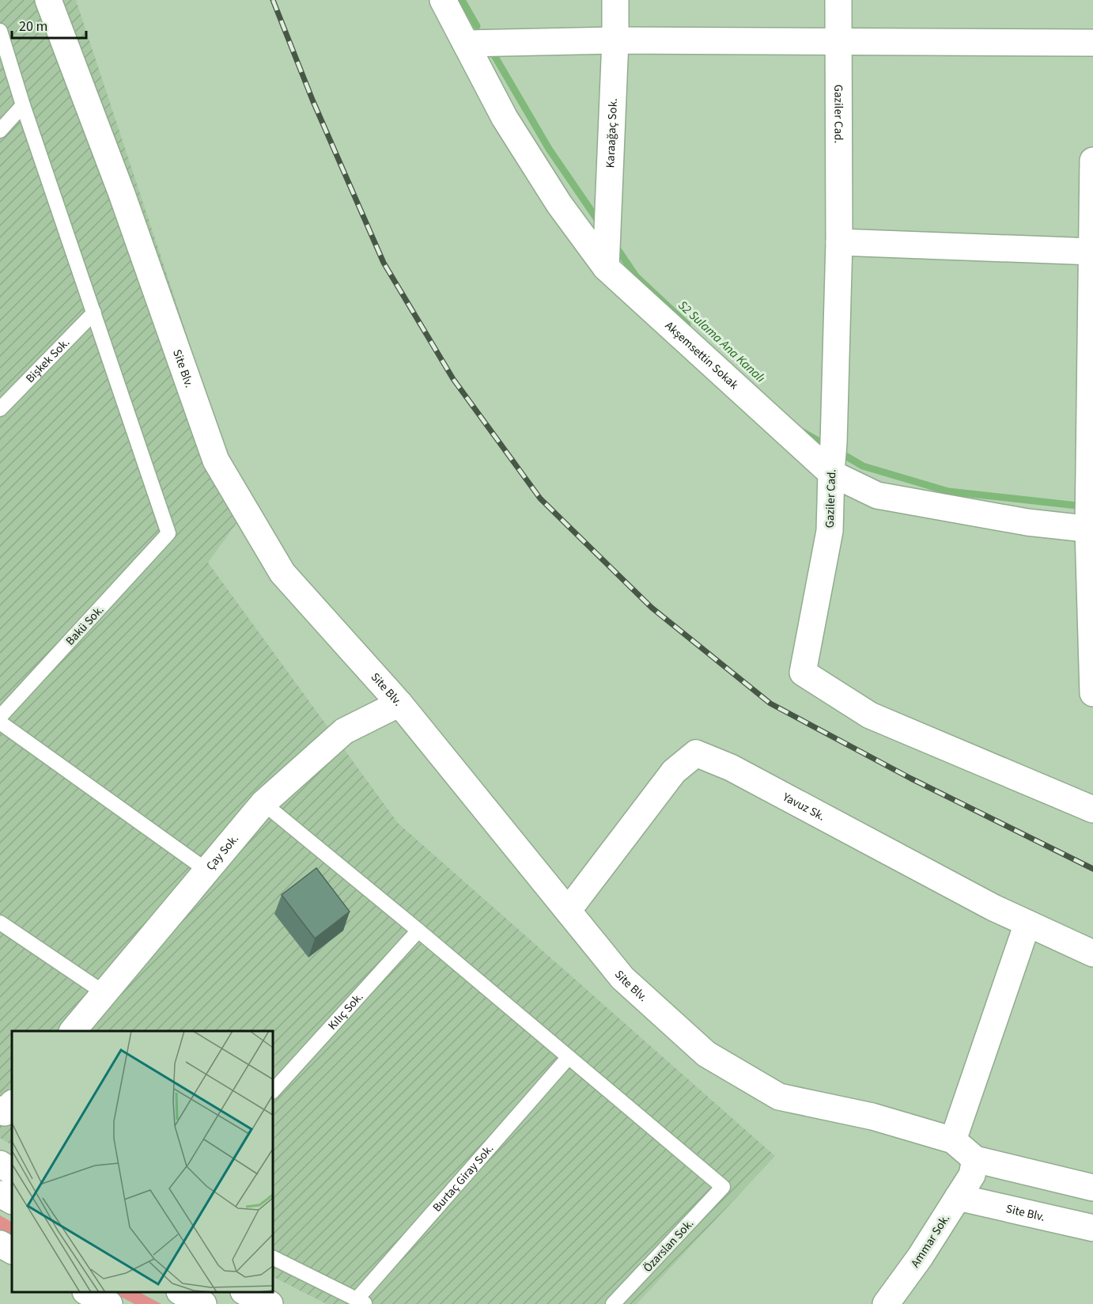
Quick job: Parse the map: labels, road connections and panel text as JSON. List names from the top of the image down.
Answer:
{
  "streets": {
    "main road": [
      "Gaziler Cad.",
      "Karaağaç Sok.",
      "Akşemsettin Sokak",
      "Site Blv.",
      "Yavuz Sk.",
      "Çay Sok.",
      "Ammar Sok."
    ],
    "lane": [
      "Bişkek Sok.",
      "Bakü Sok.",
      "Kılıç Sok.",
      "Burtaç Giray Sok.",
      "Özarslan Sok."
    ]
  },
  "crossings": [
    ["Gaziler Cad.", "Akşemsettin Sokak"],
    ["Karaağaç Sok.", "Akşemsettin Sokak"],
    ["Bişkek Sok.", "Bakü Sok."],
    ["Site Blv.", "Yavuz Sk."],
    ["Site Blv.", "Çay Sok."],
    ["Site Blv.", "Ammar Sok."],
    ["Burtaç Giray Sok.", "Özarslan Sok."]
  ],
  "water": ["S2 Sulama Ana Kanalı"],
  "scale_bar": "20 m"
}
